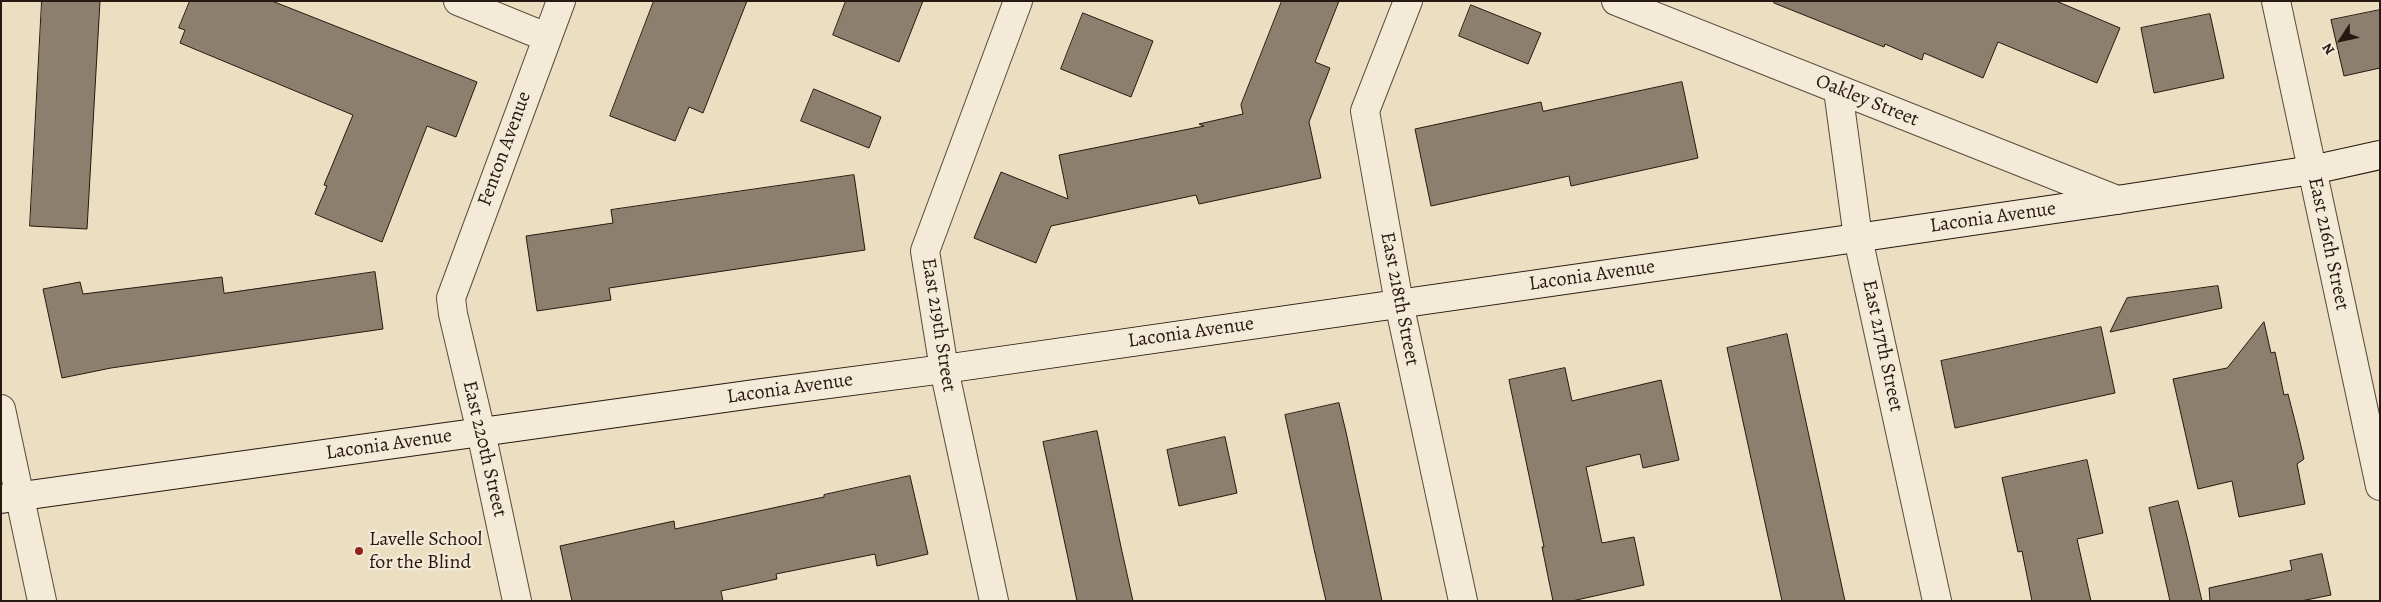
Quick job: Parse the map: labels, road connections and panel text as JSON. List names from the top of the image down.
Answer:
{
  "streets": {
    "street": [
      "Oakley Street",
      "Fenton Avenue",
      "Laconia Avenue",
      "East 216th Street",
      "East 218th Street",
      "East 219th Street",
      "East 217th Street",
      "East 220th Street"
    ]
  },
  "crossings": [
    ["Oakley Street", "Laconia Avenue"],
    ["Oakley Street", "East 217th Street"],
    ["Fenton Avenue", "East 220th Street"],
    ["Laconia Avenue", "East 216th Street"],
    ["Laconia Avenue", "East 218th Street"],
    ["Laconia Avenue", "East 219th Street"],
    ["Laconia Avenue", "East 217th Street"],
    ["Laconia Avenue", "East 220th Street"]
  ],
  "places": ["Lavelle School for the Blind"],
  "north": "bottom left"
}
